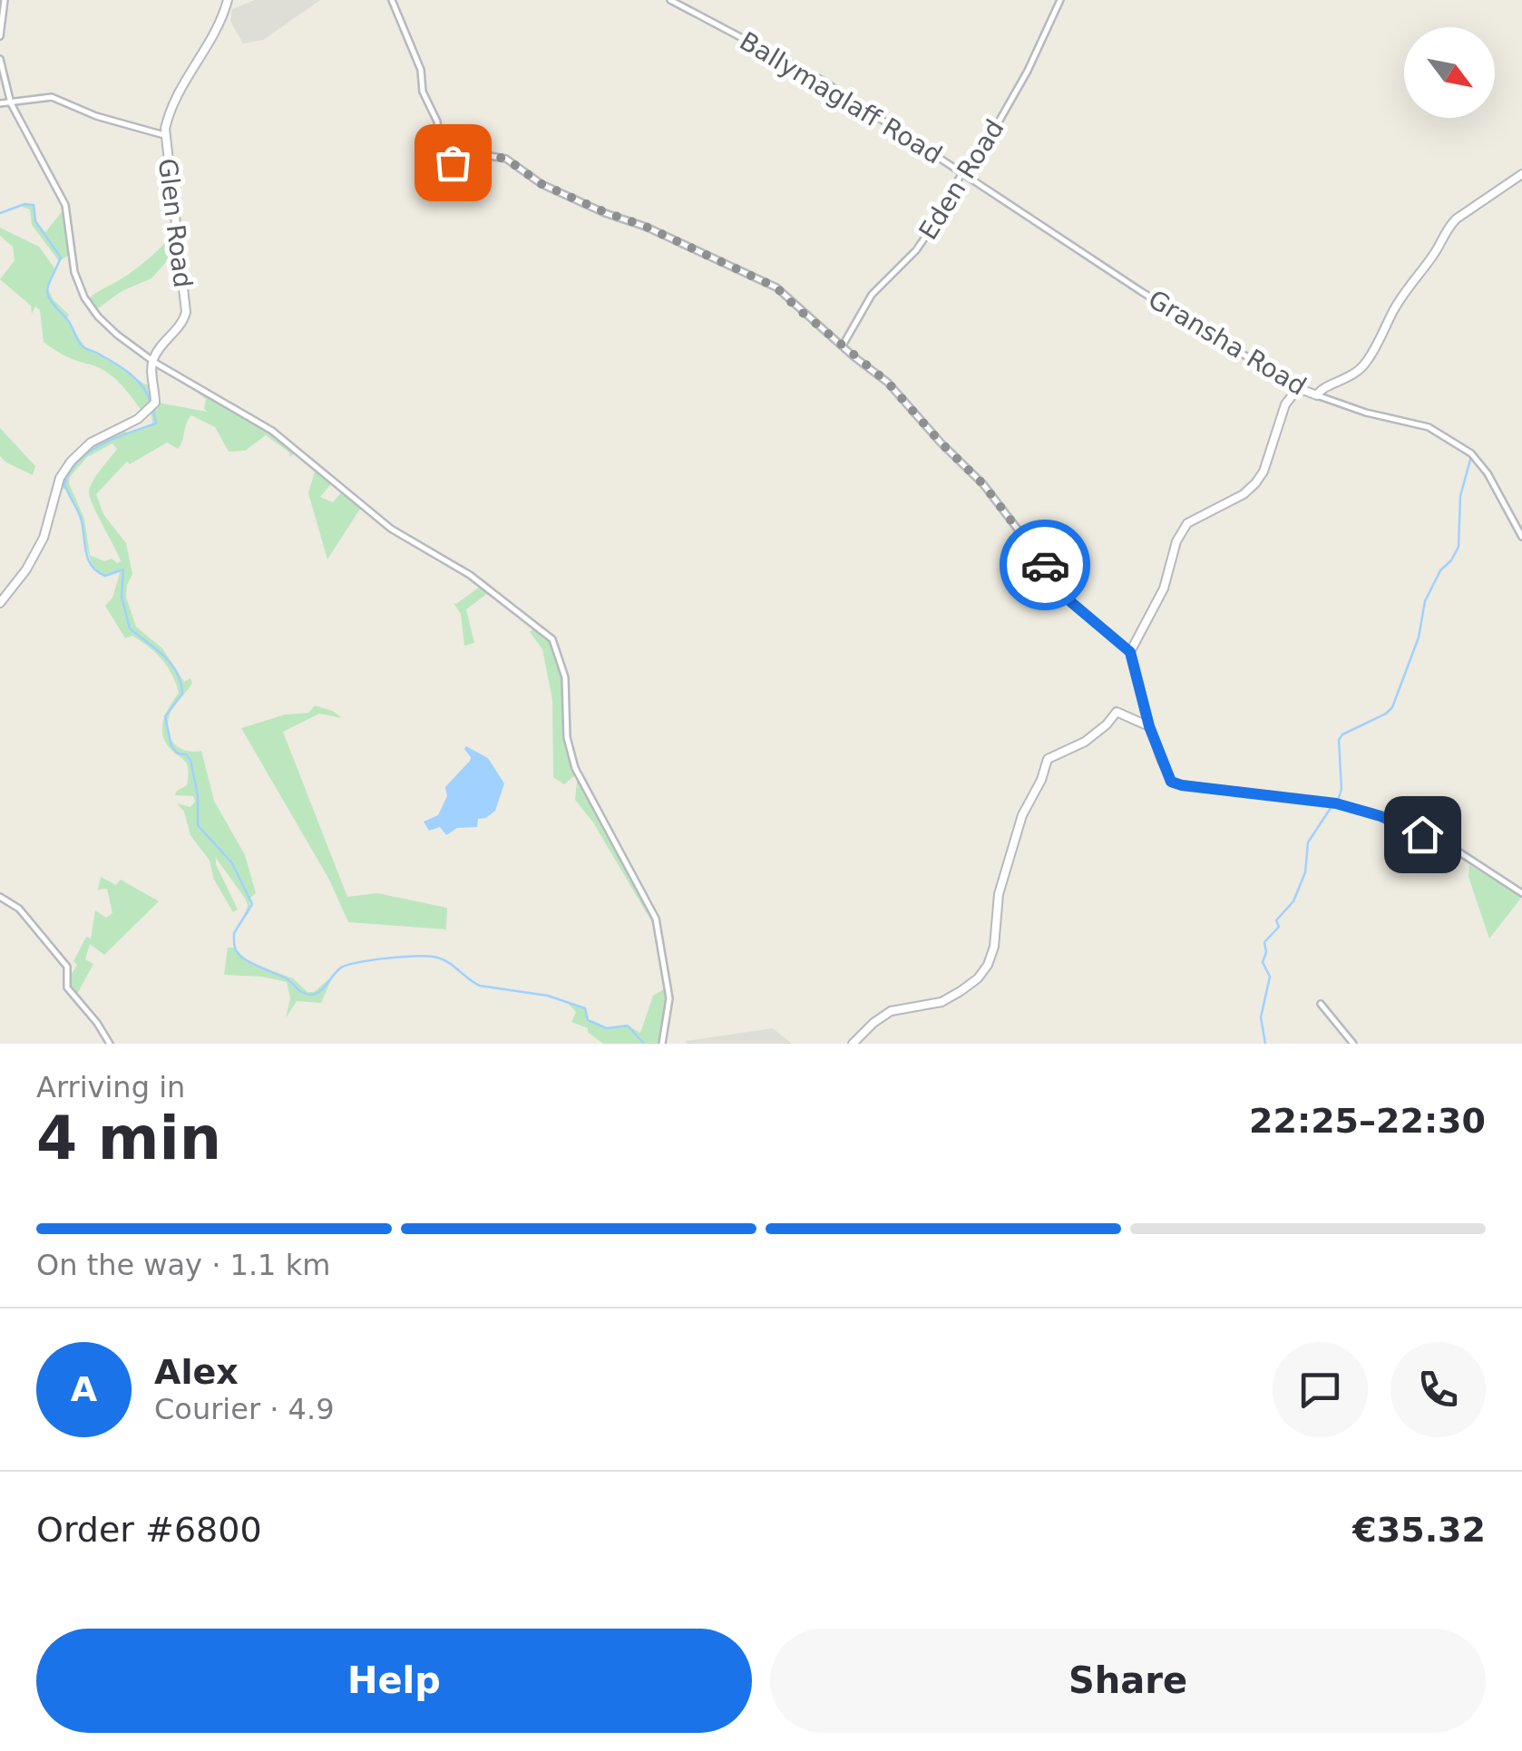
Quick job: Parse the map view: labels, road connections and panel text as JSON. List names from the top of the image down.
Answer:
{
  "streets": {
    "street": [
      "Ballymaglaff Road",
      "Eden Road",
      "Glen Road",
      "Gransha Road"
    ]
  },
  "crossings": [
    ["Ballymaglaff Road", "Eden Road"],
    ["Ballymaglaff Road", "Gransha Road"],
    ["Eden Road", "Gransha Road"]
  ],
  "north": "bottom right",
  "page": {
    "heading": ["4 min", "Arriving in", "22:25–22:30"],
    "panel": [
      "Alex",
      "Courier · 4.9",
      "Order #6800",
      "€35.32"
    ],
    "bar": "On the way · 1.1 km",
    "round": "A",
    "buttons": ["Help", "Share"]
  }
}
